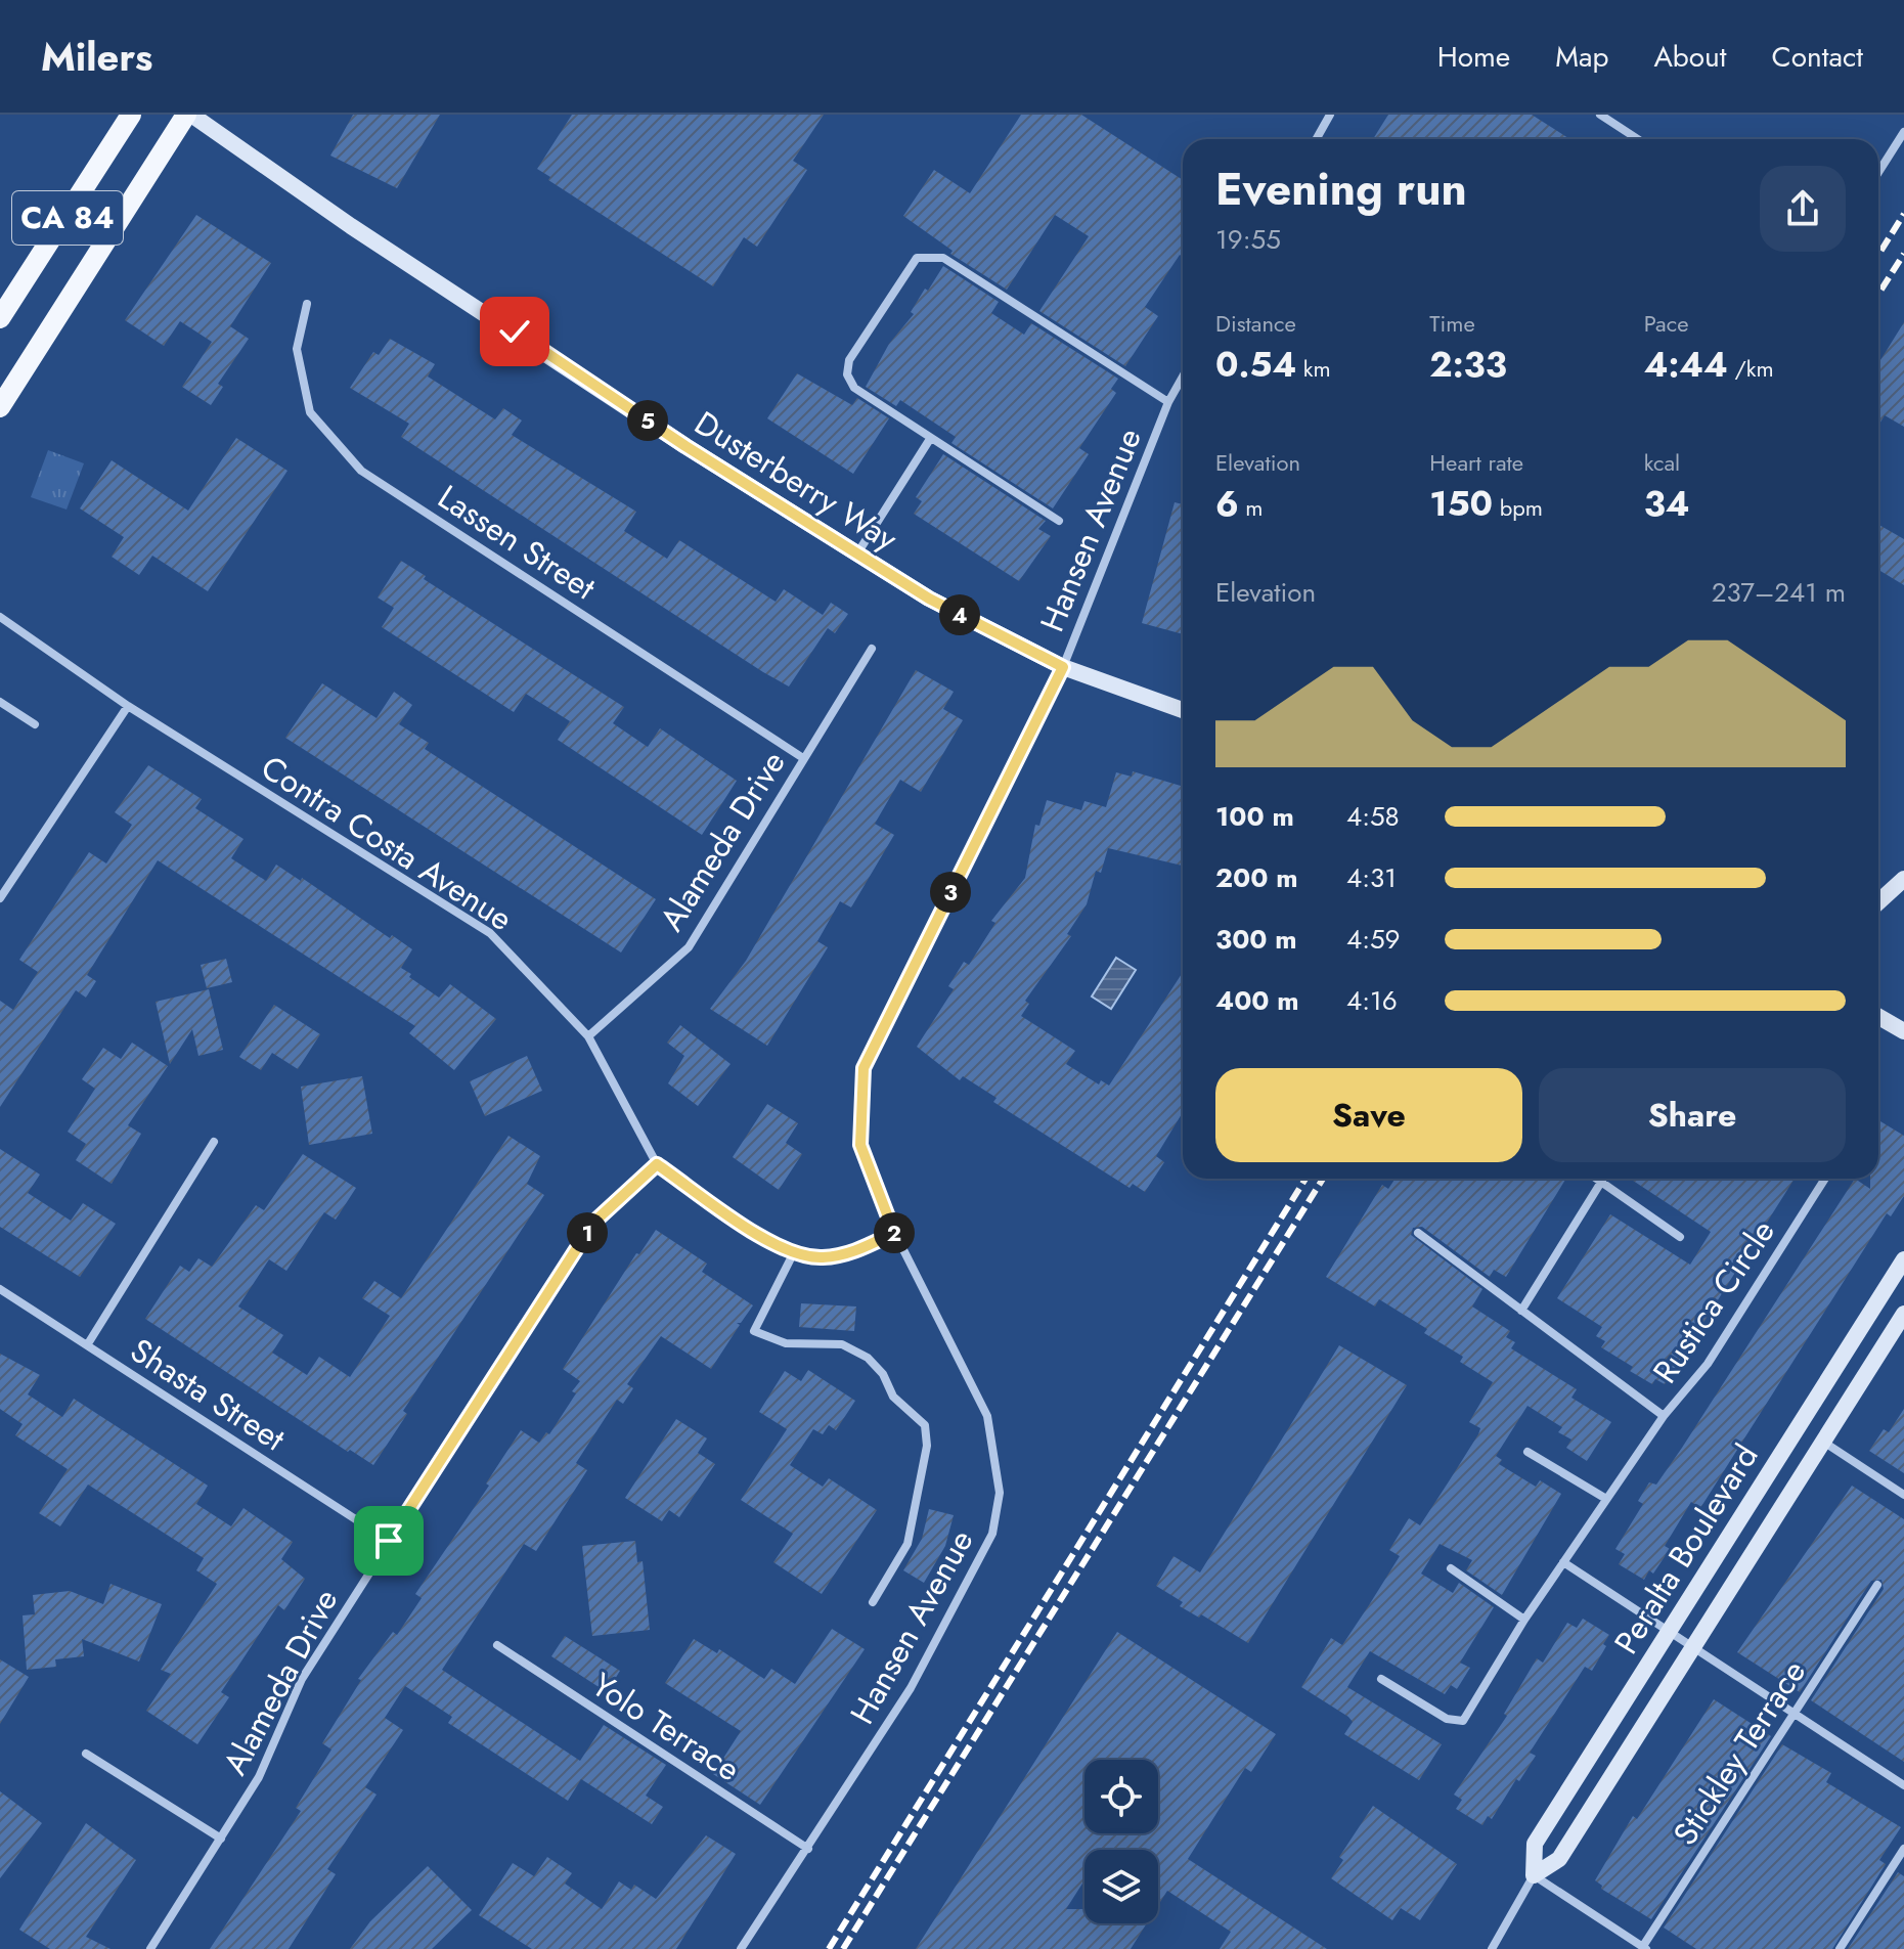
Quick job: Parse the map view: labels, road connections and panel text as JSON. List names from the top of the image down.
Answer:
{
  "streets": {
    "main road": ["CA 84"],
    "street": [
      "Dusterberry Way",
      "Hansen Avenue",
      "Lassen Street",
      "Alameda Drive",
      "Contra Costa Avenue",
      "Rustica Circle",
      "Shasta Street",
      "Peralta Boulevard",
      "Yolo Terrace",
      "Stickley Terrace"
    ]
  },
  "crossings": [
    ["CA 84", "Dusterberry Way"],
    ["Dusterberry Way", "Hansen Avenue"],
    ["Hansen Avenue", "Yolo Terrace"],
    ["Lassen Street", "Alameda Drive"],
    ["Alameda Drive", "Contra Costa Avenue"],
    ["Alameda Drive", "Shasta Street"]
  ],
  "page": {
    "header": "Milers",
    "nav": [
      "Home",
      "Map",
      "About",
      "Contact"
    ],
    "heading": ["Evening run", "19:55"],
    "stats": [
      ["Distance", "0.54 km"],
      ["Time", "2:33"],
      ["Pace", "4:44 /km"],
      ["Elevation", "6 m"],
      ["Heart rate", "150 bpm"],
      ["kcal", "34"]
    ],
    "pins": [
      "5",
      "4",
      "3",
      "1",
      "2"
    ],
    "chart": ["Elevation", "237–241 m"],
    "list": [
      {
        "name": "100 m",
        "note": "4:58"
      },
      {
        "name": "200 m",
        "note": "4:31"
      },
      {
        "name": "300 m",
        "note": "4:59"
      },
      {
        "name": "400 m",
        "note": "4:16"
      }
    ],
    "buttons": ["Save", "Share"]
  }
}
